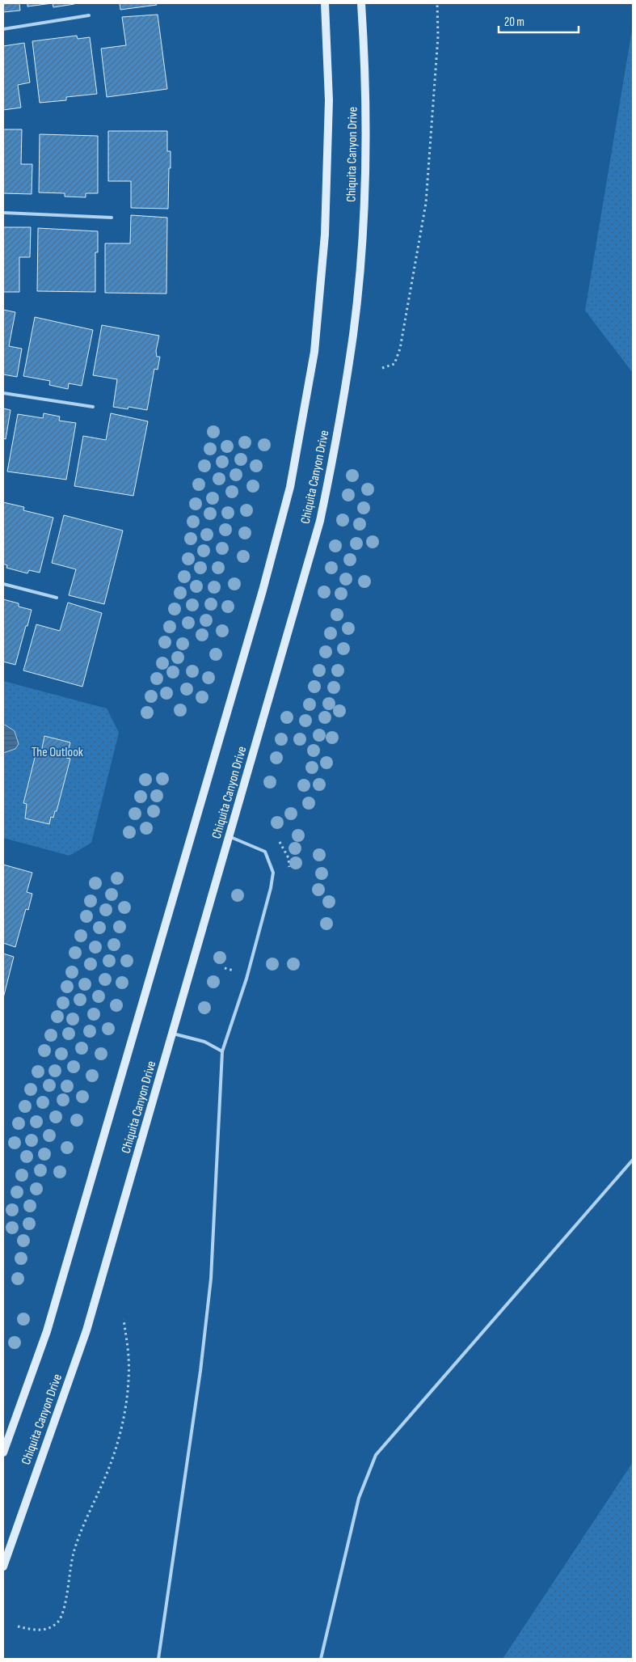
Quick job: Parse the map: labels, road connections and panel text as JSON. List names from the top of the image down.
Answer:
{
  "streets": {
    "main road": ["Chiquita Canyon Drive"]
  },
  "parks": ["The Outlook"],
  "scale_bar": "20 m"
}
